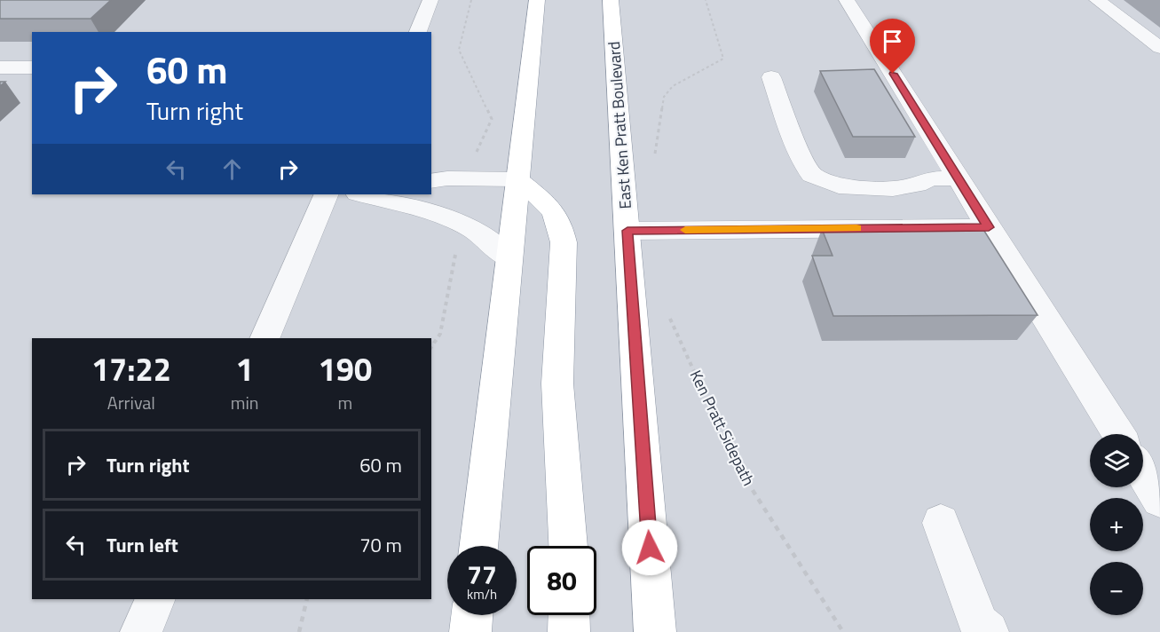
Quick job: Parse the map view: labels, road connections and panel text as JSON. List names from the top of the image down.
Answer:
{
  "streets": {
    "highway": ["East Ken Pratt Boulevard"],
    "path": ["Ken Pratt Sidepath"]
  },
  "page": {
    "turn": ["60 m", "Turn right"],
    "eta": [
      "17:22",
      "Arrival",
      "1",
      "min",
      "190",
      "m"
    ],
    "list": [
      {
        "name": "Turn right",
        "value": "60 m"
      },
      {
        "name": "Turn left",
        "value": "70 m"
      }
    ],
    "map_buttons": ["+", "−"],
    "speed": "77 km/h",
    "limit": "80"
  }
}
